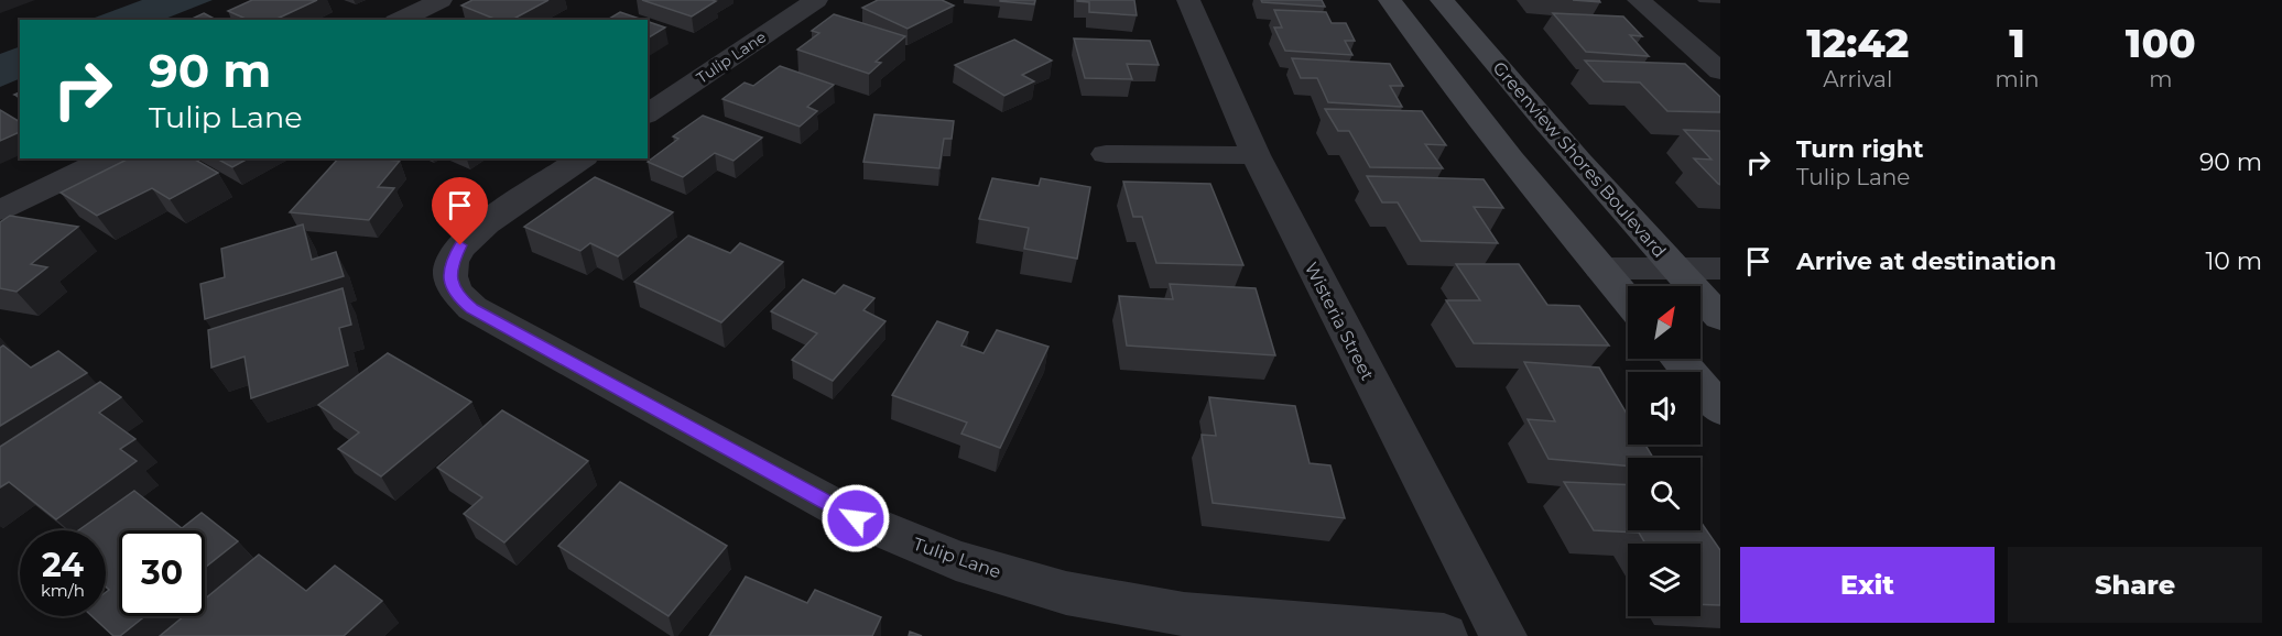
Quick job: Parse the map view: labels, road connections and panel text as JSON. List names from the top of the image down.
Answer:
{
  "streets": {
    "street": ["Tulip Lane", "Greenview Shores Boulevard", "Wisteria Street"]
  },
  "north": "top right",
  "page": {
    "eta": [
      "12:42",
      "Arrival",
      "1",
      "min",
      "100",
      "m"
    ],
    "turn": ["90 m", "Tulip Lane"],
    "list": [
      {
        "name": "Turn right",
        "note": "Tulip Lane",
        "value": "90 m"
      },
      {
        "name": "Arrive at destination",
        "value": "10 m"
      }
    ],
    "speed": "24 km/h",
    "limit": "30",
    "buttons": ["Exit", "Share"]
  }
}
